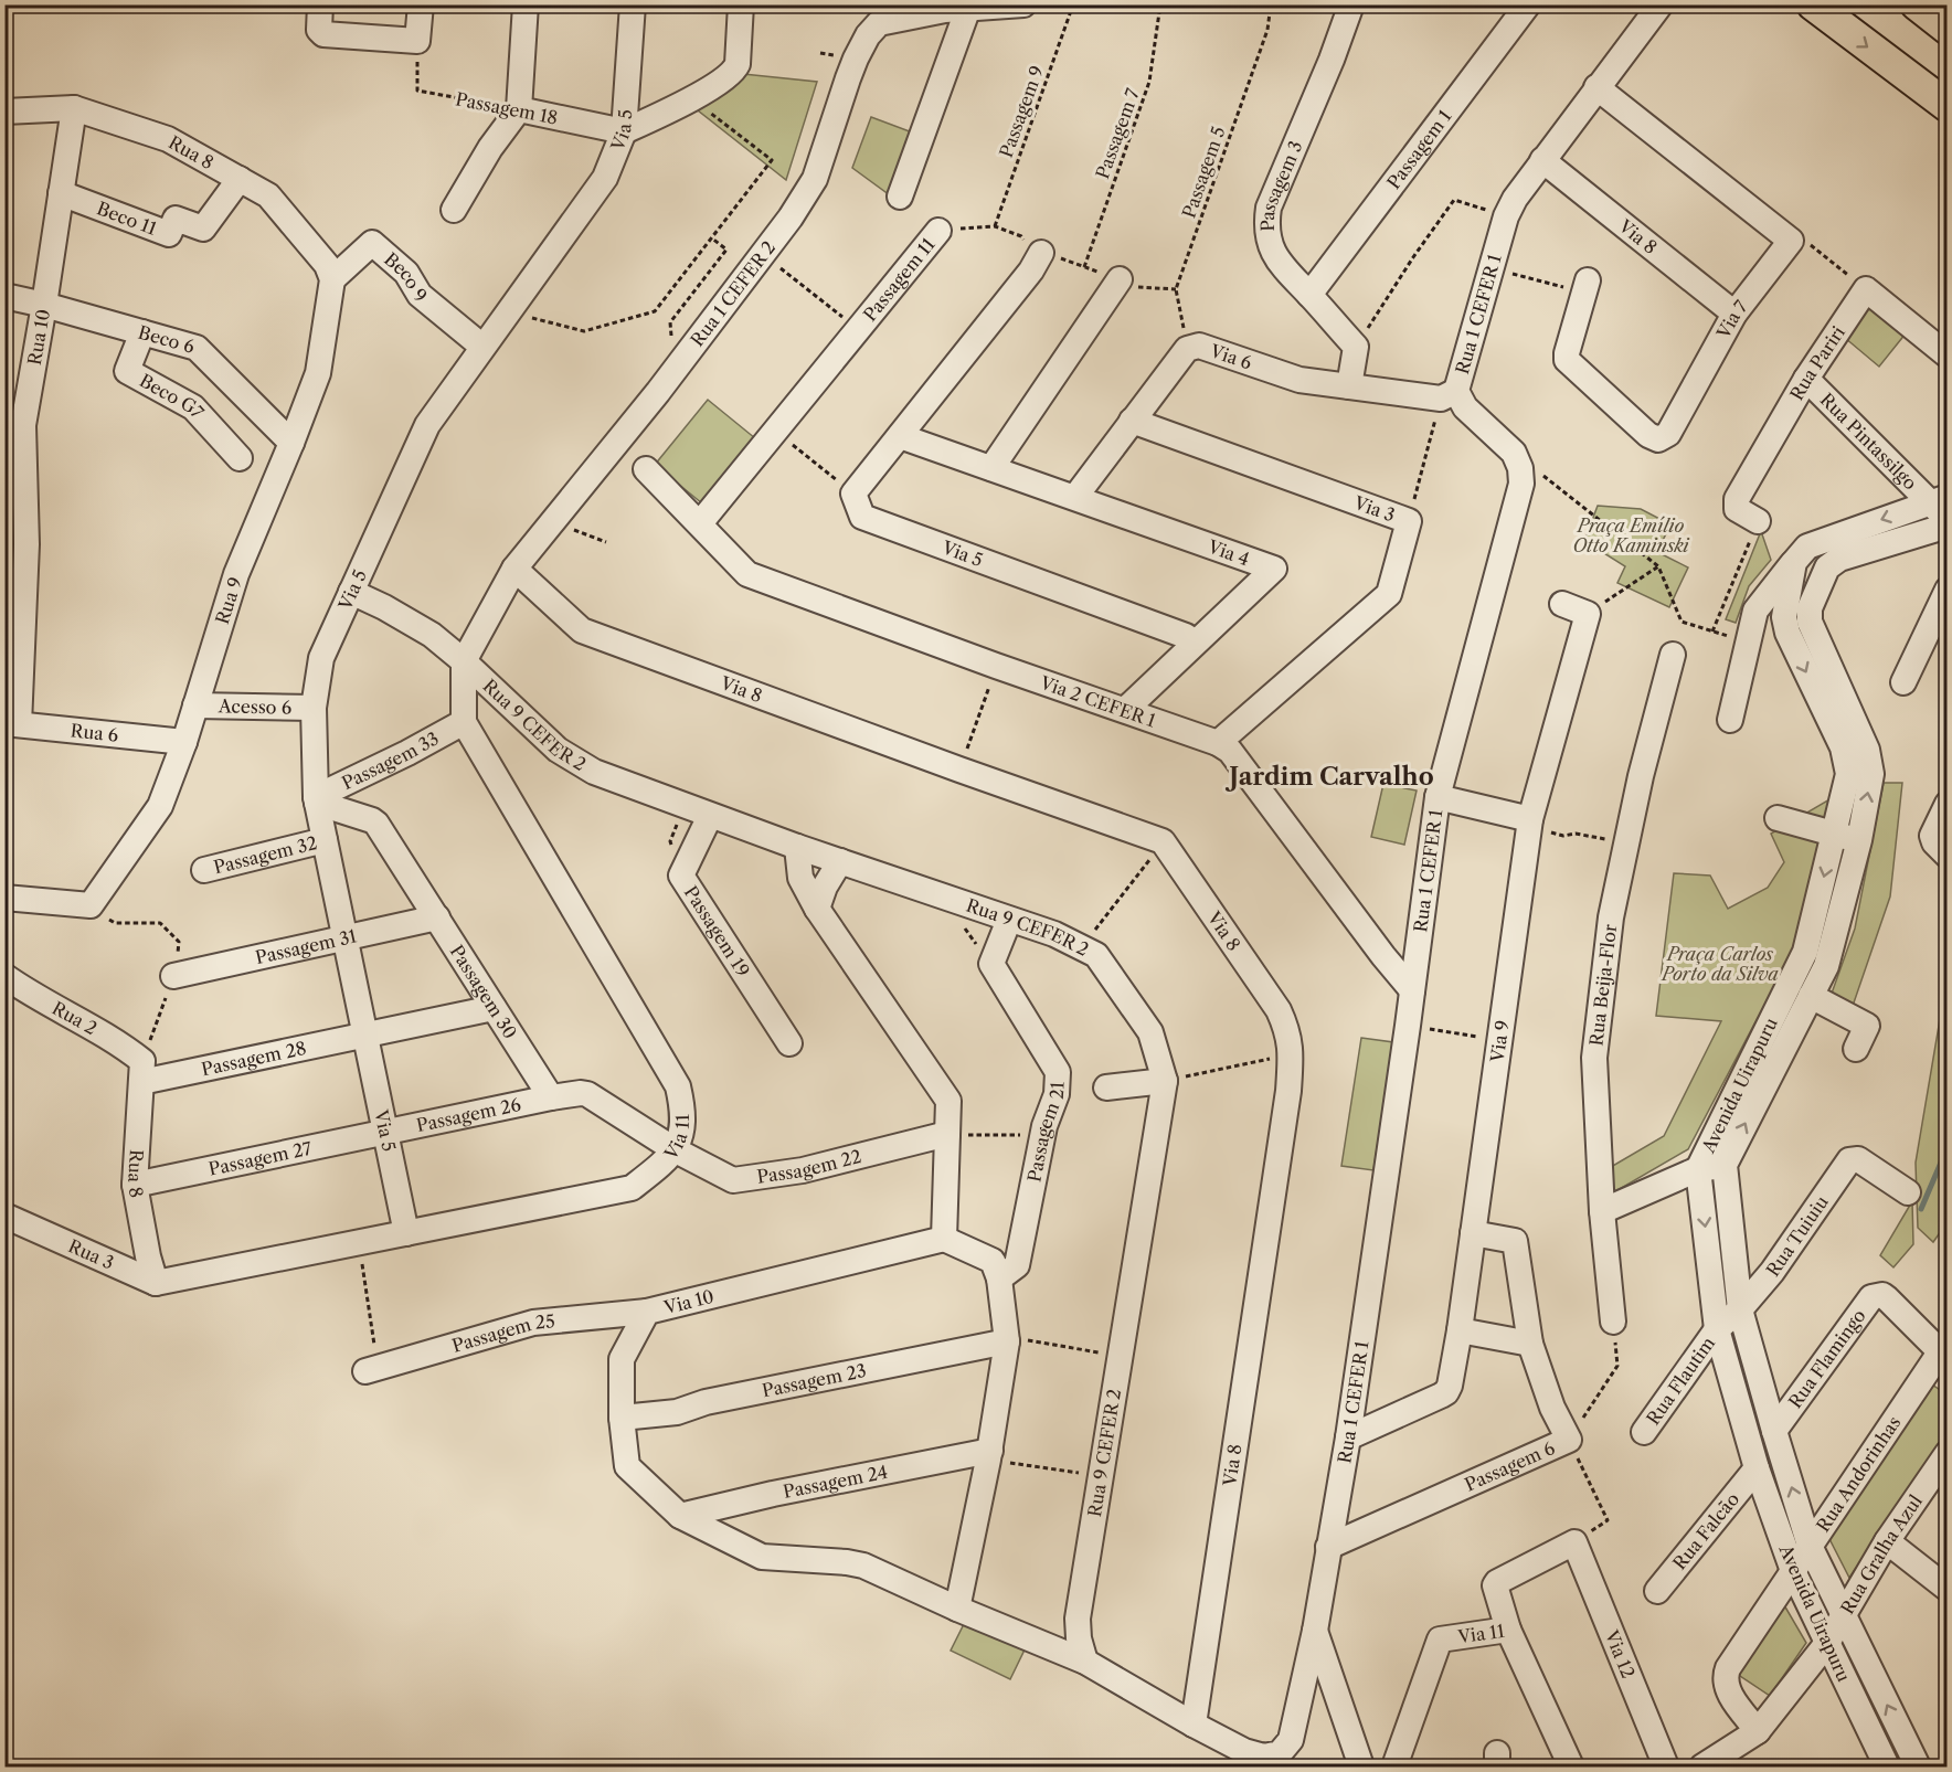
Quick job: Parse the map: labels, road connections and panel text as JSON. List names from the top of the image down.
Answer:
{
  "streets": {
    "street": [
      "Passagem 18",
      "Via 5",
      "Passagem 1",
      "Rua 8",
      "Passagem 3",
      "Beco 11",
      "Via 8",
      "Beco 9",
      "Passagem 11",
      "Rua 1 CEFER 2",
      "Rua 1 CEFER 1",
      "Via 7",
      "Rua 10",
      "Beco 6",
      "Via 6",
      "Rua Pariri",
      "Beco G7",
      "Rua Pintassilgo",
      "Via 3",
      "Via 4",
      "Rua 9",
      "Via 2 CEFER 1",
      "Acesso 6",
      "Rua 9 CEFER 2",
      "Rua 6",
      "Passagem 33",
      "Passagem 32",
      "Passagem 19",
      "Passagem 31",
      "Rua Beija-Flor",
      "Passagem 30",
      "Rua 2",
      "Via 9",
      "Passagem 28",
      "Avenida Uirapuru",
      "Passagem 26",
      "Passagem 21",
      "Via 11",
      "Passagem 27",
      "Passagem 22",
      "Rua Tuiuiu",
      "Rua 3",
      "Via 10",
      "Passagem 25",
      "Rua Flamingo",
      "Passagem 23",
      "Rua Flautim",
      "Passagem 6",
      "Rua Andorinhas",
      "Passagem 24",
      "Rua Falcão",
      "Rua Gralha Azul",
      "Via 12"
    ],
    "path": ["Passagem 9", "Passagem 7", "Passagem 5"]
  },
  "crossings": [
    ["Passagem 18", "Via 5"],
    ["Via 5", "Beco 9"],
    ["Via 5", "Acesso 6"],
    ["Via 5", "Rua 9 CEFER 2"],
    ["Via 5", "Passagem 33"],
    ["Via 5", "Passagem 32"],
    ["Via 5", "Passagem 31"],
    ["Via 5", "Passagem 30"],
    ["Via 5", "Passagem 28"],
    ["Via 5", "Passagem 26"],
    ["Via 5", "Via 11"],
    ["Via 5", "Passagem 27"],
    ["Passagem 1", "Passagem 3"],
    ["Rua 8", "Beco 11"],
    ["Rua 8", "Beco 9"],
    ["Rua 8", "Rua 10"],
    ["Rua 8", "Rua 9"],
    ["Rua 8", "Rua 2"],
    ["Rua 8", "Passagem 28"],
    ["Rua 8", "Via 11"],
    ["Rua 8", "Passagem 27"],
    ["Rua 8", "Rua 3"],
    ["Passagem 5", "Via 6"],
    ["Beco 11", "Rua 10"],
    ["Via 8", "Rua 1 CEFER 2"],
    ["Via 8", "Rua 1 CEFER 1"],
    ["Via 8", "Via 7"],
    ["Beco 9", "Rua 9"],
    ["Passagem 11", "Via 2 CEFER 1"],
    ["Rua 1 CEFER 2", "Rua 9 CEFER 2"],
    ["Rua 1 CEFER 1", "Via 6"],
    ["Rua 1 CEFER 1", "Via 2 CEFER 1"],
    ["Rua 1 CEFER 1", "Via 9"],
    ["Rua 1 CEFER 1", "Passagem 6"],
    ["Rua 10", "Beco 6"],
    ["Rua 10", "Rua 6"],
    ["Beco 6", "Beco G7"],
    ["Beco 6", "Rua 9"],
    ["Via 6", "Via 3"],
    ["Via 6", "Via 4"],
    ["Rua Pariri", "Rua Pintassilgo"],
    ["Via 3", "Via 2 CEFER 1"],
    ["Via 4", "Via 2 CEFER 1"],
    ["Rua 9", "Acesso 6"],
    ["Rua 9", "Rua 6"],
    ["Rua 9 CEFER 2", "Passagem 19"],
    ["Rua 9 CEFER 2", "Passagem 21"],
    ["Rua 9 CEFER 2", "Via 10"],
    ["Passagem 33", "Passagem 30"],
    ["Passagem 33", "Via 11"],
    ["Passagem 31", "Passagem 30"],
    ["Rua Beija-Flor", "Passagem 6"],
    ["Passagem 30", "Passagem 28"],
    ["Passagem 30", "Passagem 26"],
    ["Rua 2", "Passagem 28"],
    ["Avenida Uirapuru", "Rua Tuiuiu"],
    ["Avenida Uirapuru", "Rua Flamingo"],
    ["Avenida Uirapuru", "Rua Flautim"],
    ["Avenida Uirapuru", "Rua Andorinhas"],
    ["Avenida Uirapuru", "Rua Falcão"],
    ["Avenida Uirapuru", "Rua Gralha Azul"],
    ["Passagem 26", "Passagem 27"],
    ["Via 11", "Passagem 22"],
    ["Via 11", "Rua 3"],
    ["Rua Tuiuiu", "Rua Flautim"],
    ["Via 10", "Passagem 25"],
    ["Via 10", "Passagem 23"],
    ["Via 10", "Passagem 24"],
    ["Rua Flamingo", "Rua Andorinhas"],
    ["Rua Andorinhas", "Rua Gralha Azul"]
  ],
  "districts": ["Jardim Carvalho"],
  "parks": ["Praça Emílio Otto Kaminski", "Praça Carlos Porto da Silva"]
}
